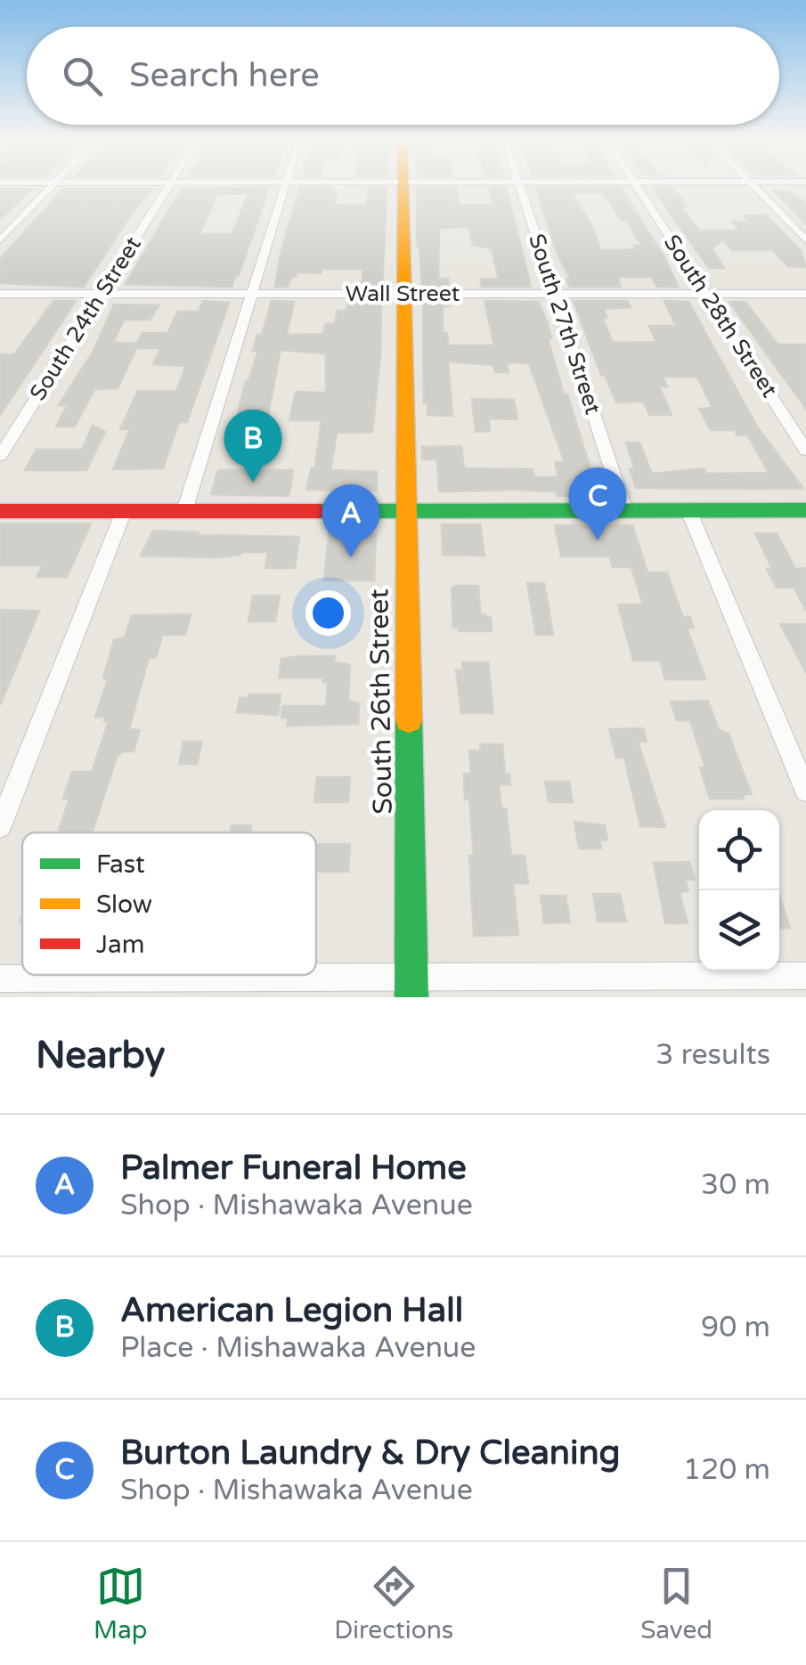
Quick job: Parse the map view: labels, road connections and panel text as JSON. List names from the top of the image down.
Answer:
{
  "streets": {
    "street": [
      "Wall Street",
      "South 28th Street",
      "South 24th Street",
      "South 27th Street",
      "South 26th Street"
    ]
  },
  "crossings": [
    ["Wall Street", "South 28th Street"],
    ["Wall Street", "South 24th Street"],
    ["Wall Street", "South 27th Street"],
    ["Wall Street", "South 26th Street"]
  ],
  "legend": ["Fast", "Slow", "Jam"],
  "page": {
    "search": "Search here",
    "pins": ["B", "C", "A"],
    "heading": ["Nearby", "3 results"],
    "list": [
      {
        "mark": "A",
        "name": "Palmer Funeral Home",
        "note": "Shop · Mishawaka Avenue",
        "value": "30 m"
      },
      {
        "mark": "B",
        "name": "American Legion Hall",
        "note": "Place · Mishawaka Avenue",
        "value": "90 m"
      },
      {
        "mark": "C",
        "name": "Burton Laundry & Dry Cleaning",
        "note": "Shop · Mishawaka Avenue",
        "value": "120 m"
      }
    ],
    "nav": ["Map", "Directions", "Saved"]
  }
}
